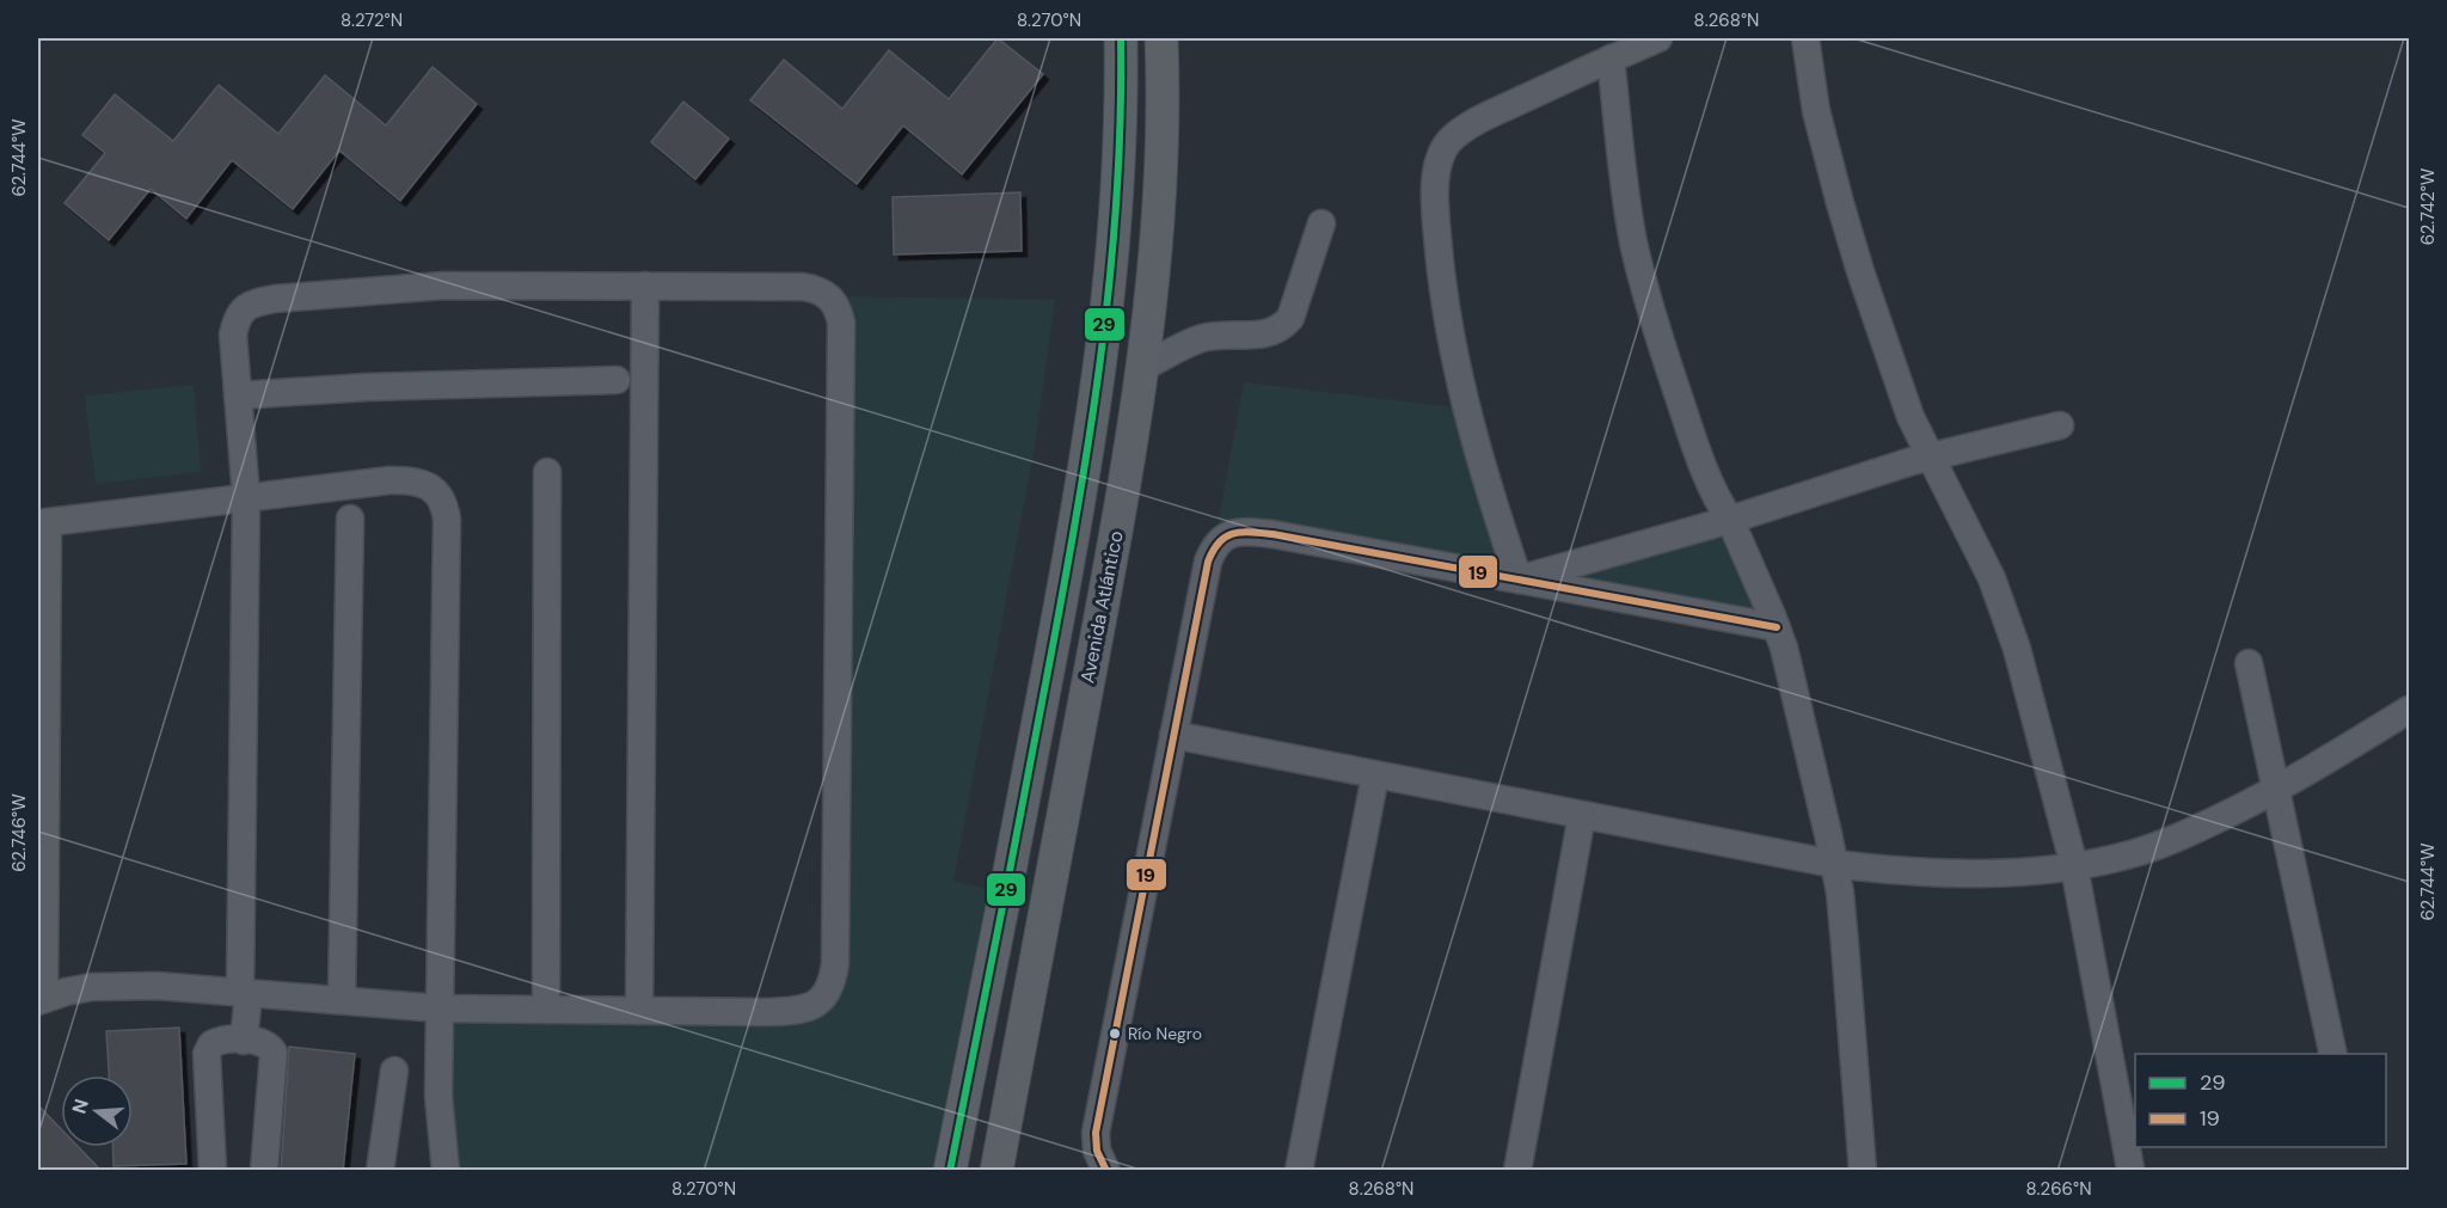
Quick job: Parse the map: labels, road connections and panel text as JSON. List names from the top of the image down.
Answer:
{
  "streets": {
    "main road": ["Avenida Atlántico"]
  },
  "places": ["Río Negro"],
  "lines": ["transit line 29", "transit line 19"],
  "legend": ["29", "19"],
  "north": "left",
  "coordinates": [
    "8.272°N",
    "8.270°N",
    "8.268°N",
    "62.744°W",
    "62.742°W",
    "62.746°W",
    "8.266°N"
  ]
}
